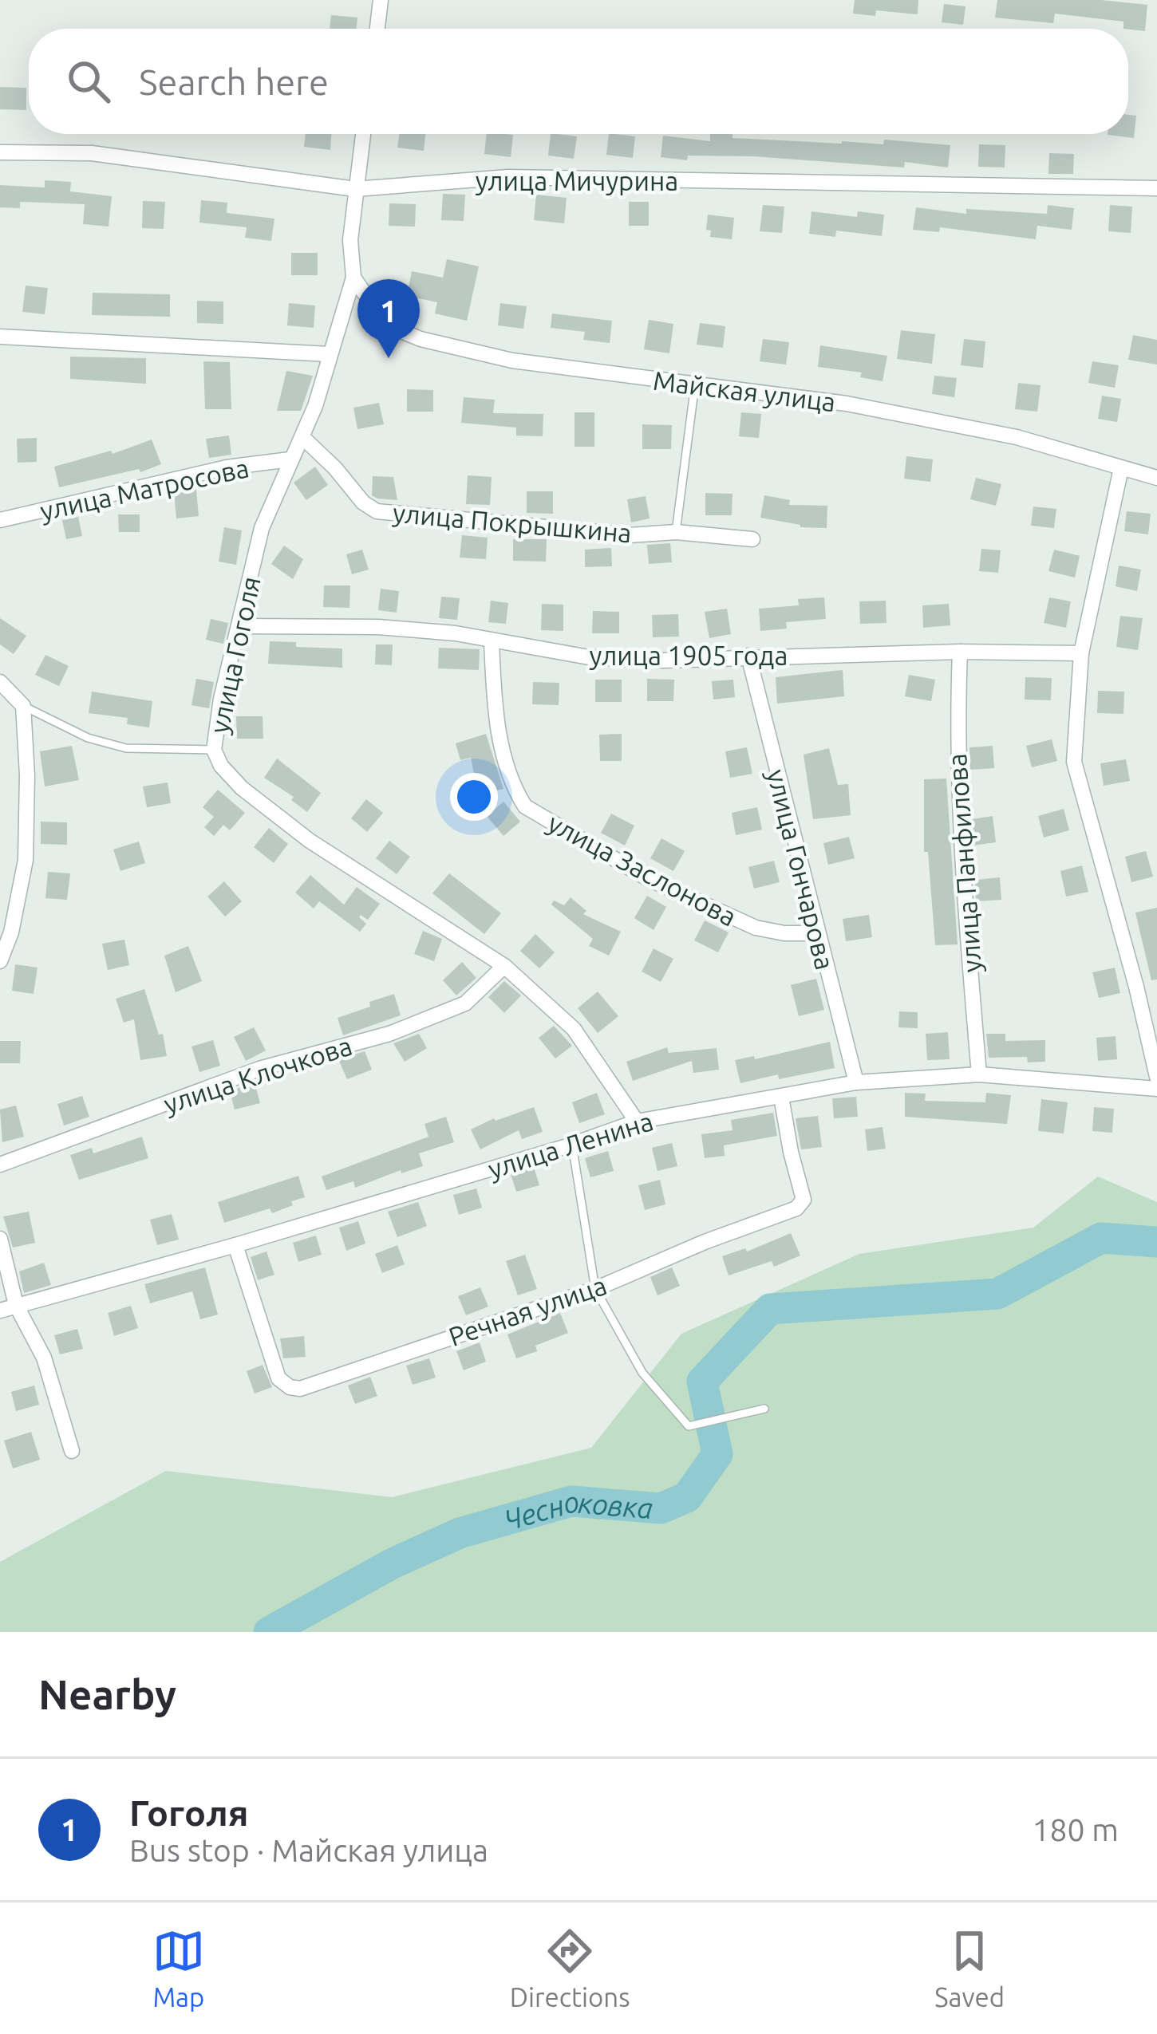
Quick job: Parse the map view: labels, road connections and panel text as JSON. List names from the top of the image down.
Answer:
{
  "streets": {
    "street": [
      "улица Мичурина",
      "Майская улица",
      "улица Матросова",
      "улица Покрышкина",
      "улица Гоголя",
      "улица 1905 года",
      "улица Панфилова",
      "улица Заслонова",
      "улица Гончарова",
      "улица Клочкова",
      "улица Ленина",
      "Речная улица"
    ]
  },
  "crossings": [
    ["улица Мичурина", "улица Гоголя"],
    ["Майская улица", "улица Гоголя"],
    ["улица Матросова", "улица Гоголя"],
    ["улица Покрышкина", "улица Гоголя"],
    ["улица Гоголя", "улица 1905 года"],
    ["улица Гоголя", "улица Клочкова"],
    ["улица Гоголя", "улица Ленина"],
    ["улица 1905 года", "улица Панфилова"],
    ["улица 1905 года", "улица Заслонова"],
    ["улица 1905 года", "улица Гончарова"],
    ["улица Панфилова", "улица Ленина"],
    ["улица Заслонова", "улица Гончарова"],
    ["улица Гончарова", "улица Ленина"],
    ["улица Ленина", "Речная улица"]
  ],
  "water": ["Чесноковка"],
  "page": {
    "search": "Search here",
    "pins": "1",
    "heading": "Nearby",
    "list": [
      {
        "mark": "1",
        "name": "Гоголя",
        "note": "Bus stop · Майская улица",
        "value": "180 m"
      }
    ],
    "nav": ["Map", "Directions", "Saved"]
  }
}
